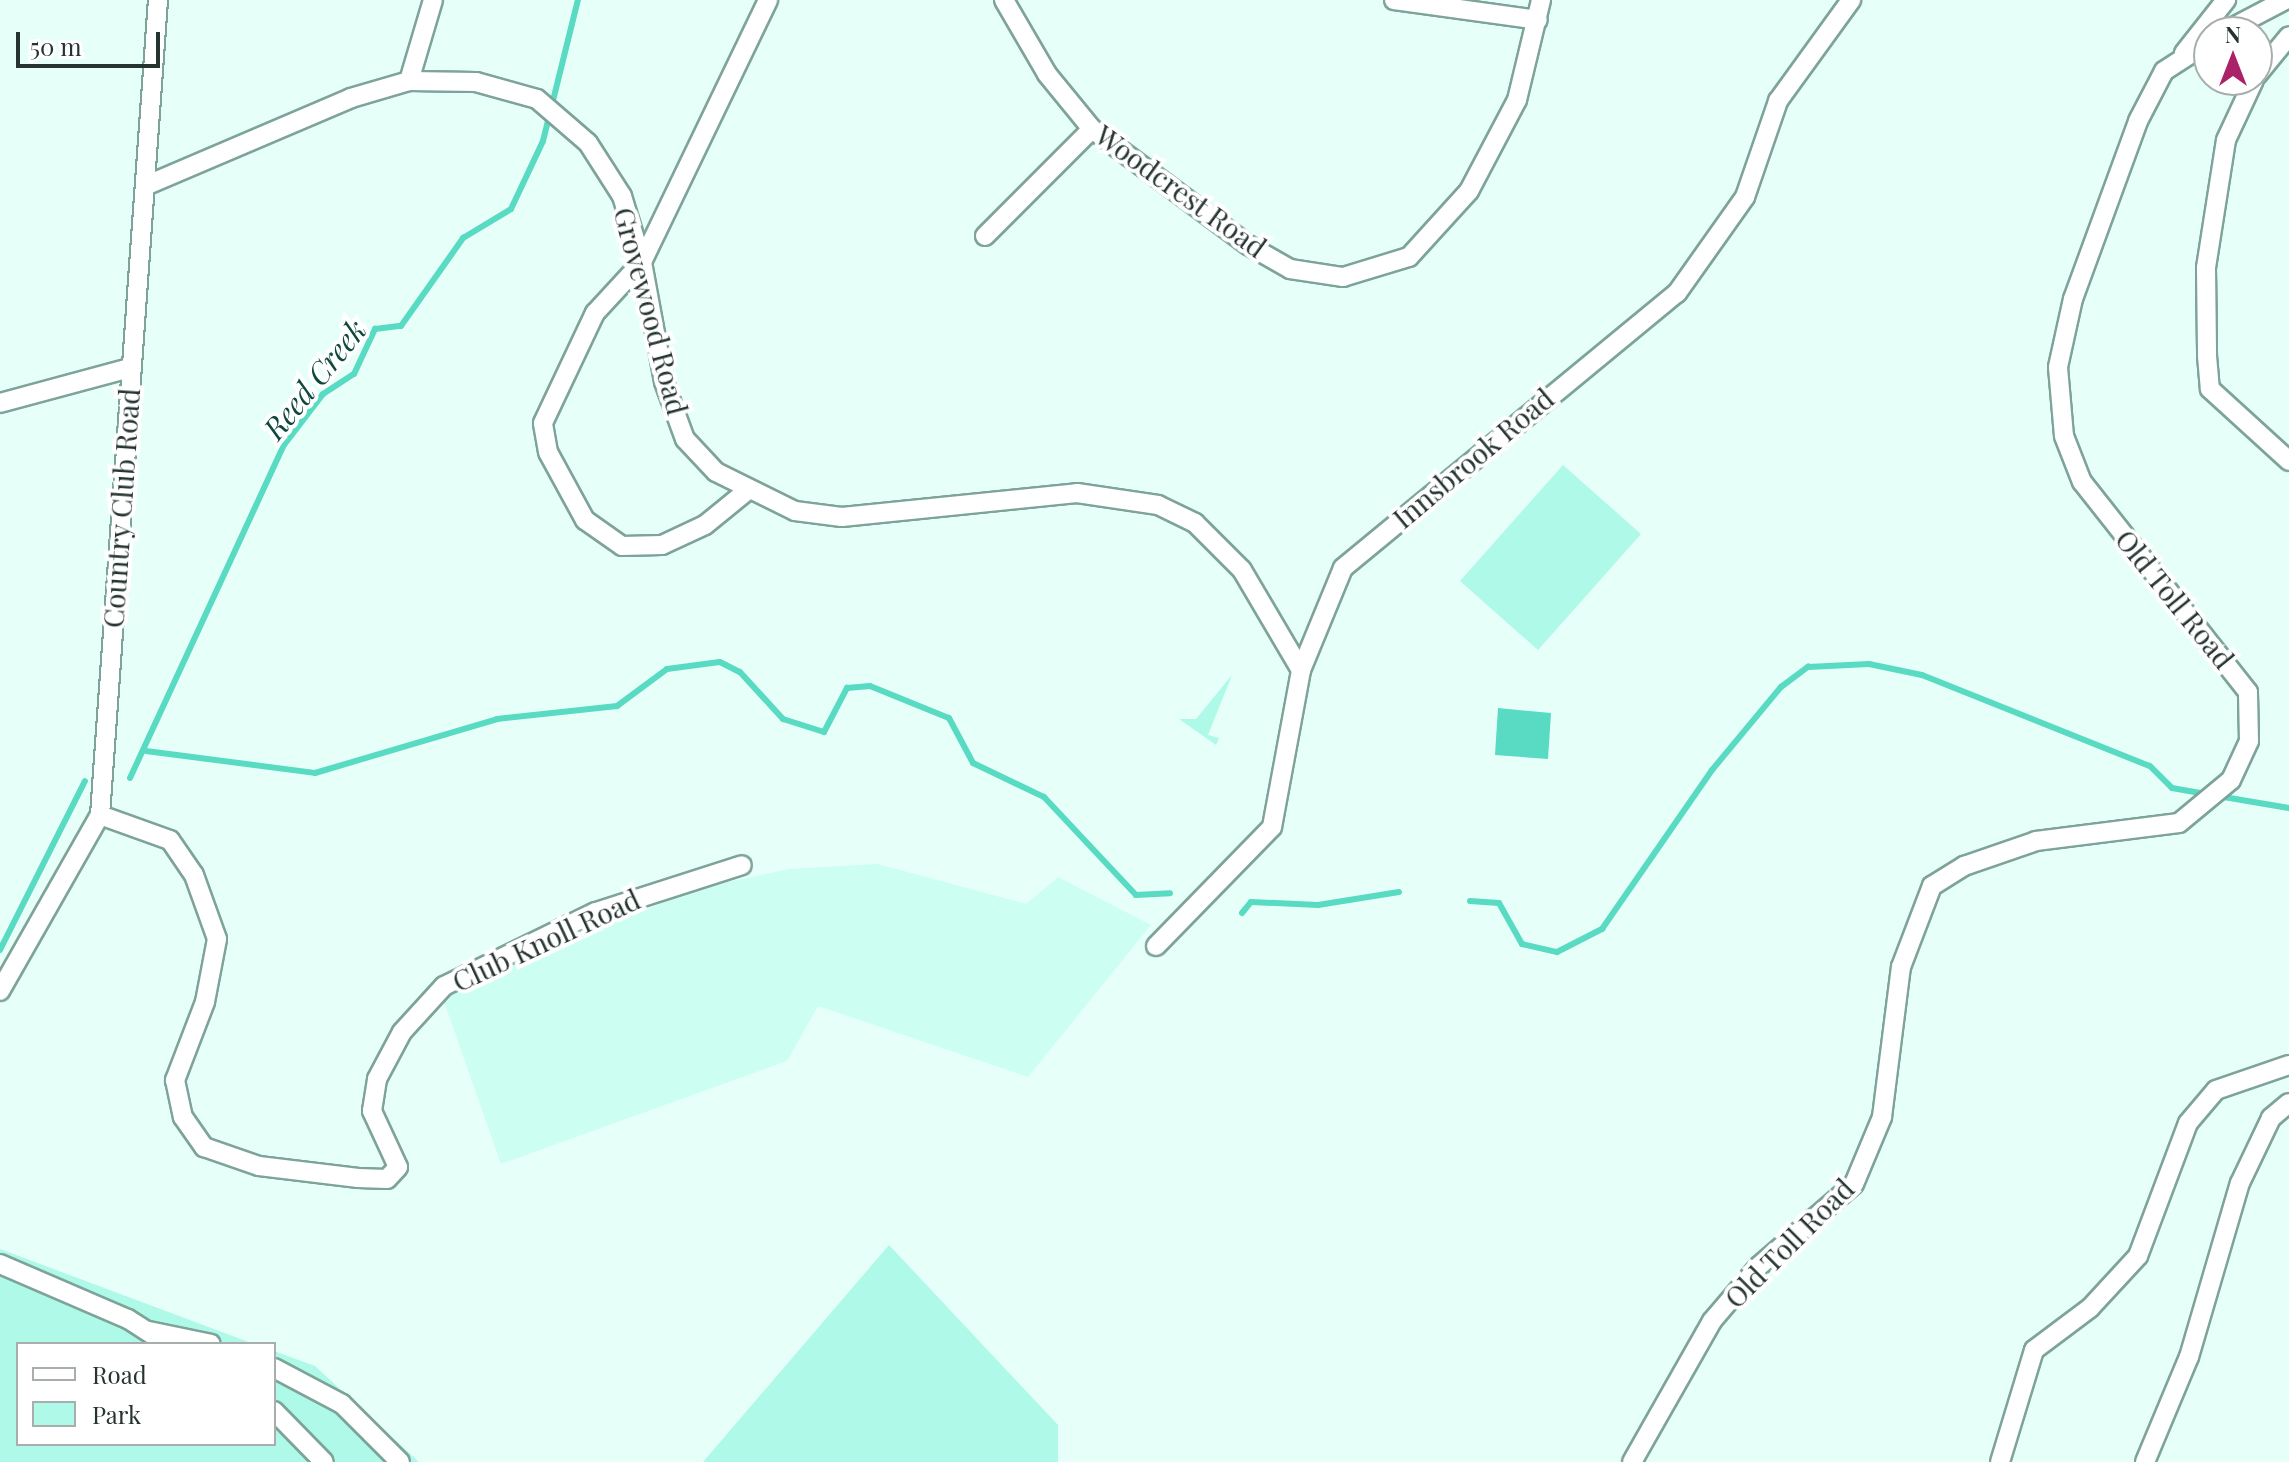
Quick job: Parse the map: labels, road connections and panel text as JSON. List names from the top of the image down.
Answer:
{
  "streets": {
    "street": [
      "Woodcrest Road",
      "Grovewood Road",
      "Innsbrook Road",
      "Country Club Road",
      "Old Toll Road",
      "Club Knoll Road"
    ]
  },
  "crossings": [
    ["Grovewood Road", "Innsbrook Road"],
    ["Grovewood Road", "Country Club Road"],
    ["Country Club Road", "Club Knoll Road"]
  ],
  "water": ["Reed Creek"],
  "legend": ["Road", "Park"],
  "scale_bar": "50 m",
  "north": "top"
}
